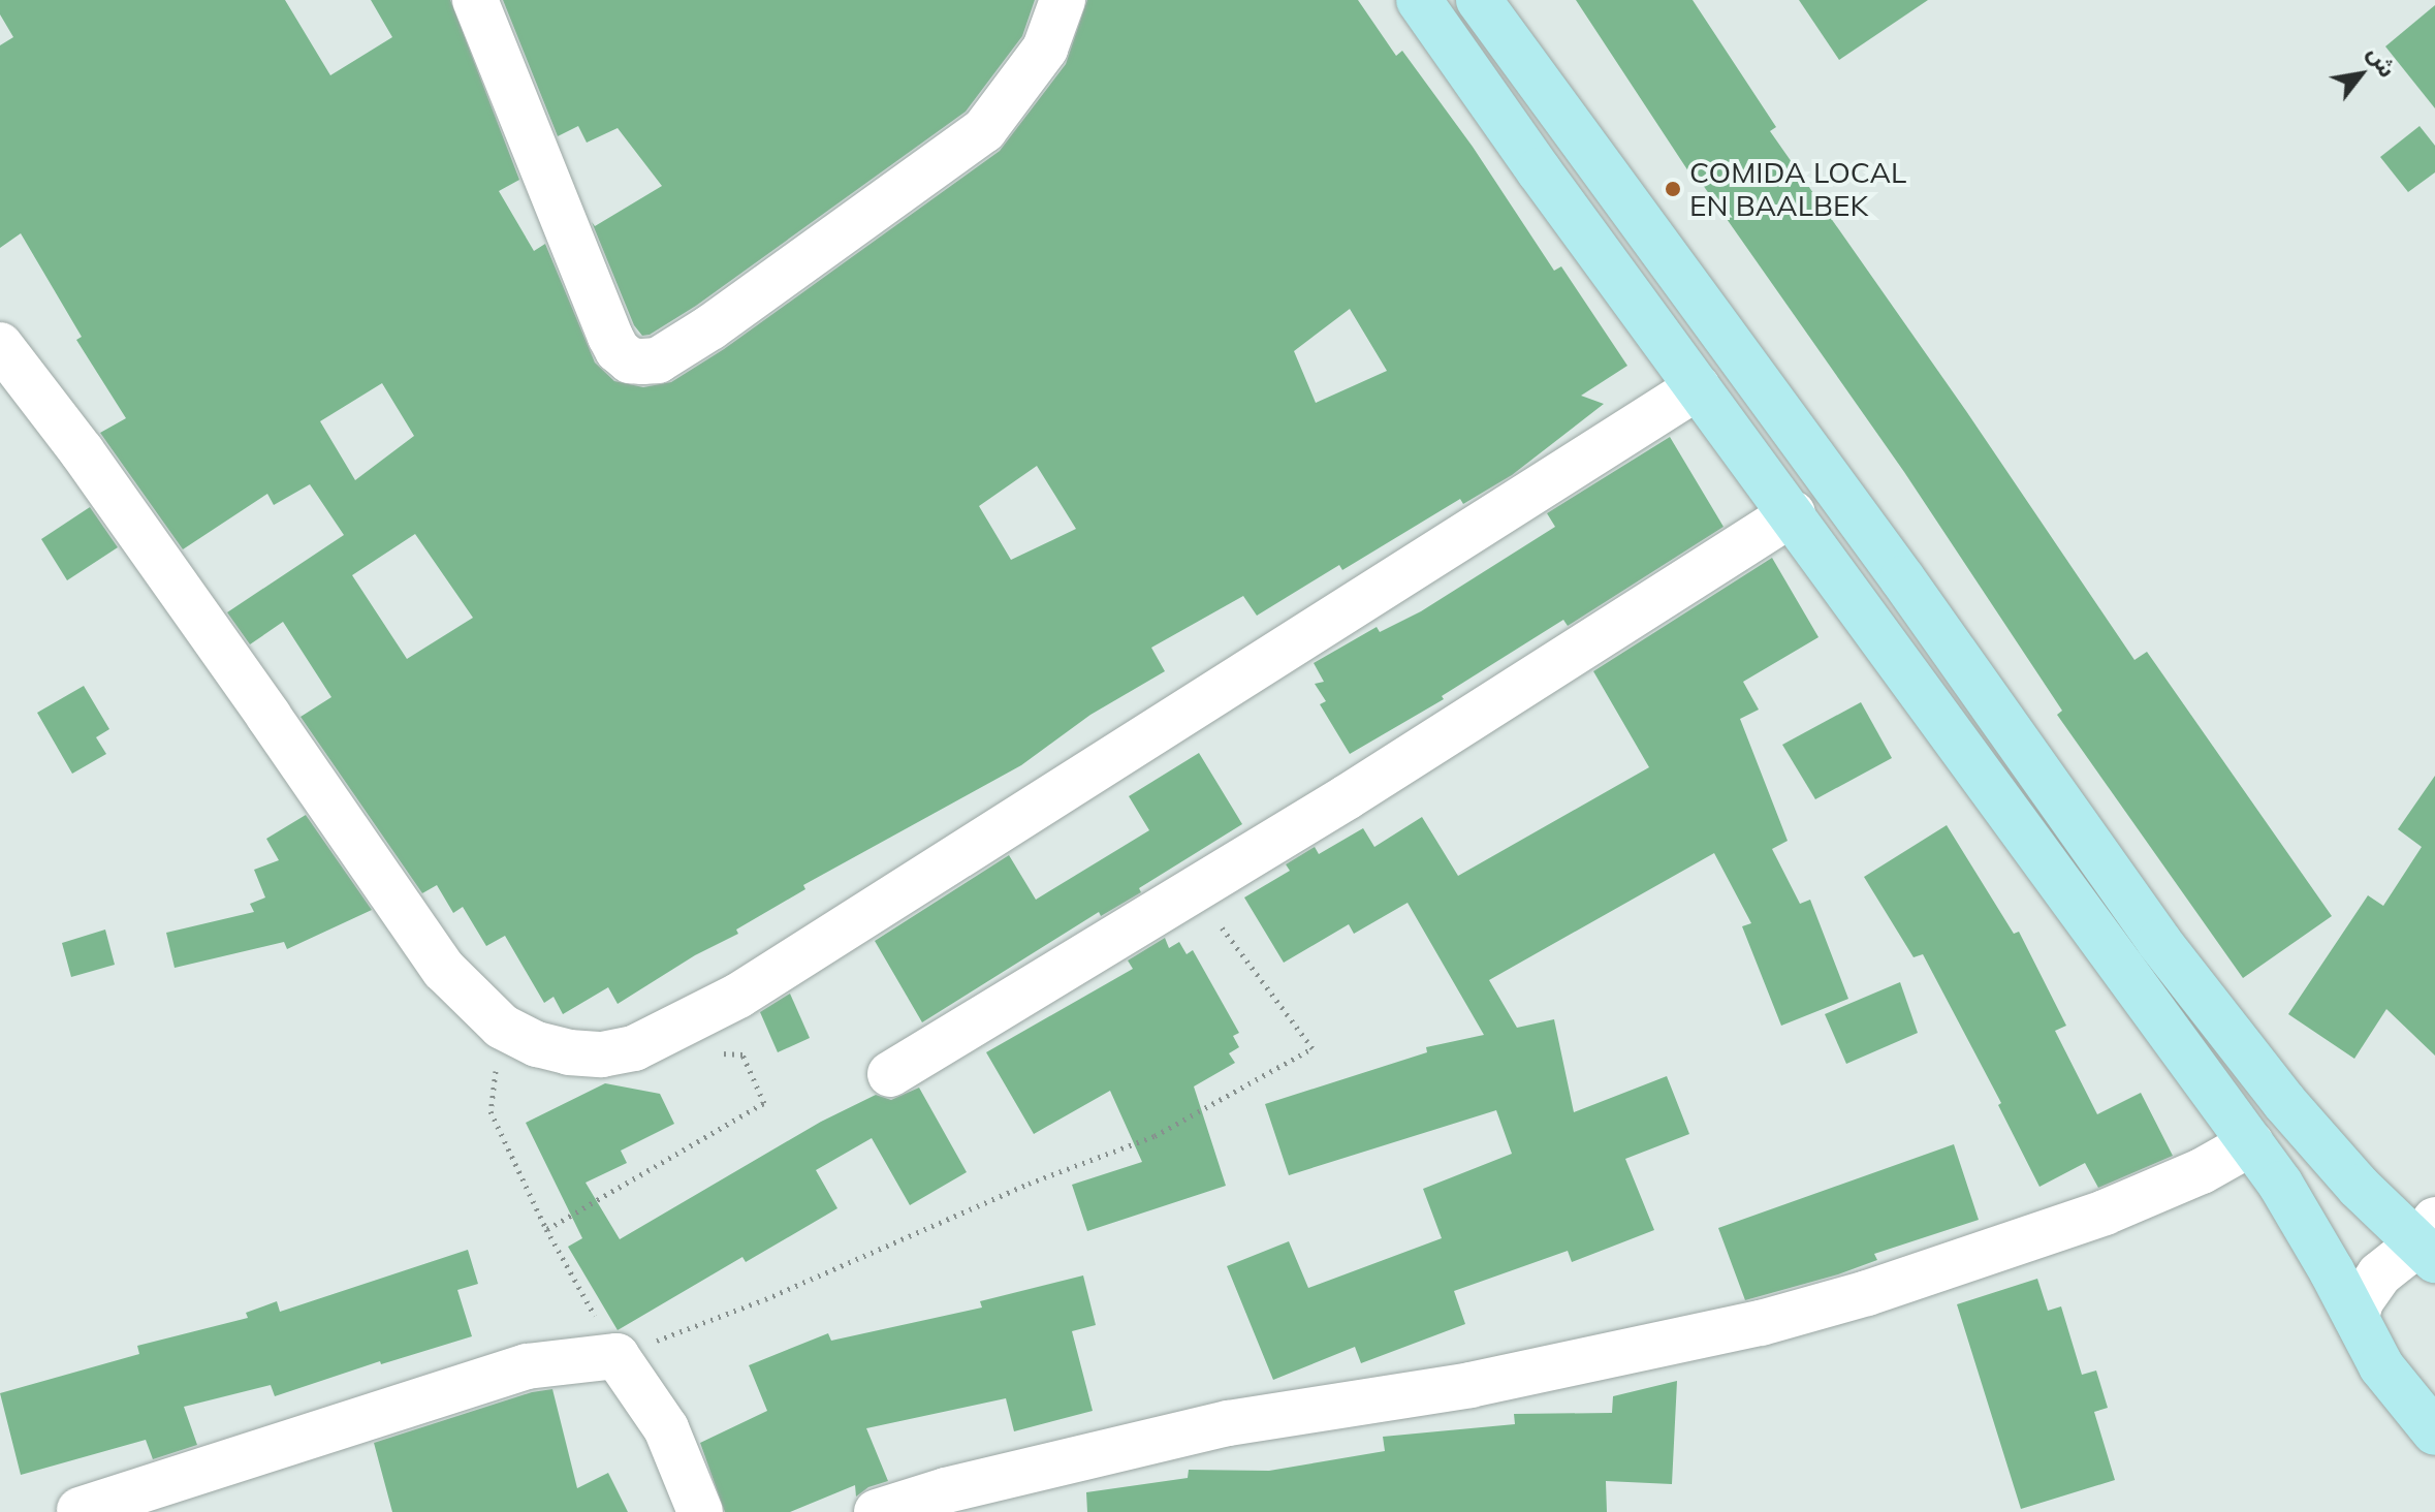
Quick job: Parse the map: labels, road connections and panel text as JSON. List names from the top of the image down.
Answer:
{
  "places": ["COMIDA LOCAL EN BAALBEK"],
  "north": "top right"
}
